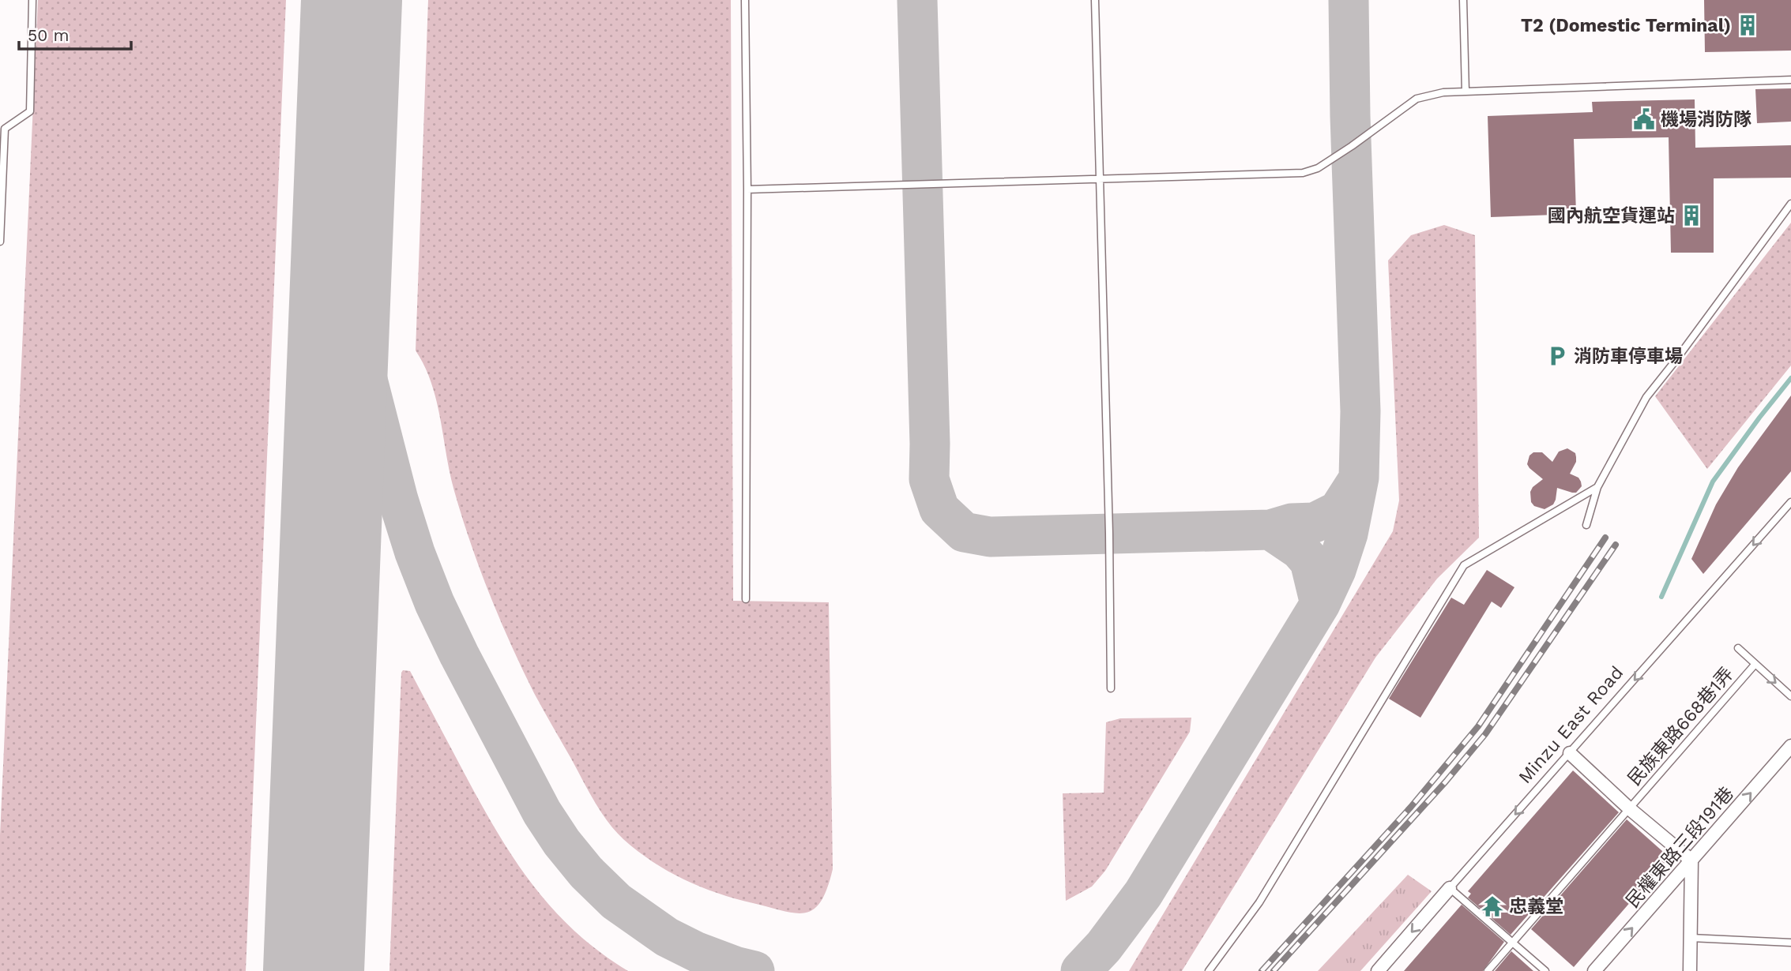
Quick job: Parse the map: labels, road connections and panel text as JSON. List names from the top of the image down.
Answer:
{
  "streets": {
    "street": ["Minzu East Road", "民權東路三段191巷"],
    "lane": ["民族東路668巷1弄"]
  },
  "one_way": ["Minzu East Road", "民權東路三段191巷"],
  "places": {
    "building": ["T2 (Domestic Terminal)", "國內航空貨運站"],
    "public building": ["機場消防隊"],
    "parking": ["消防車停車場"],
    "temple": ["忠義堂"]
  },
  "scale_bar": "50 m"
}
